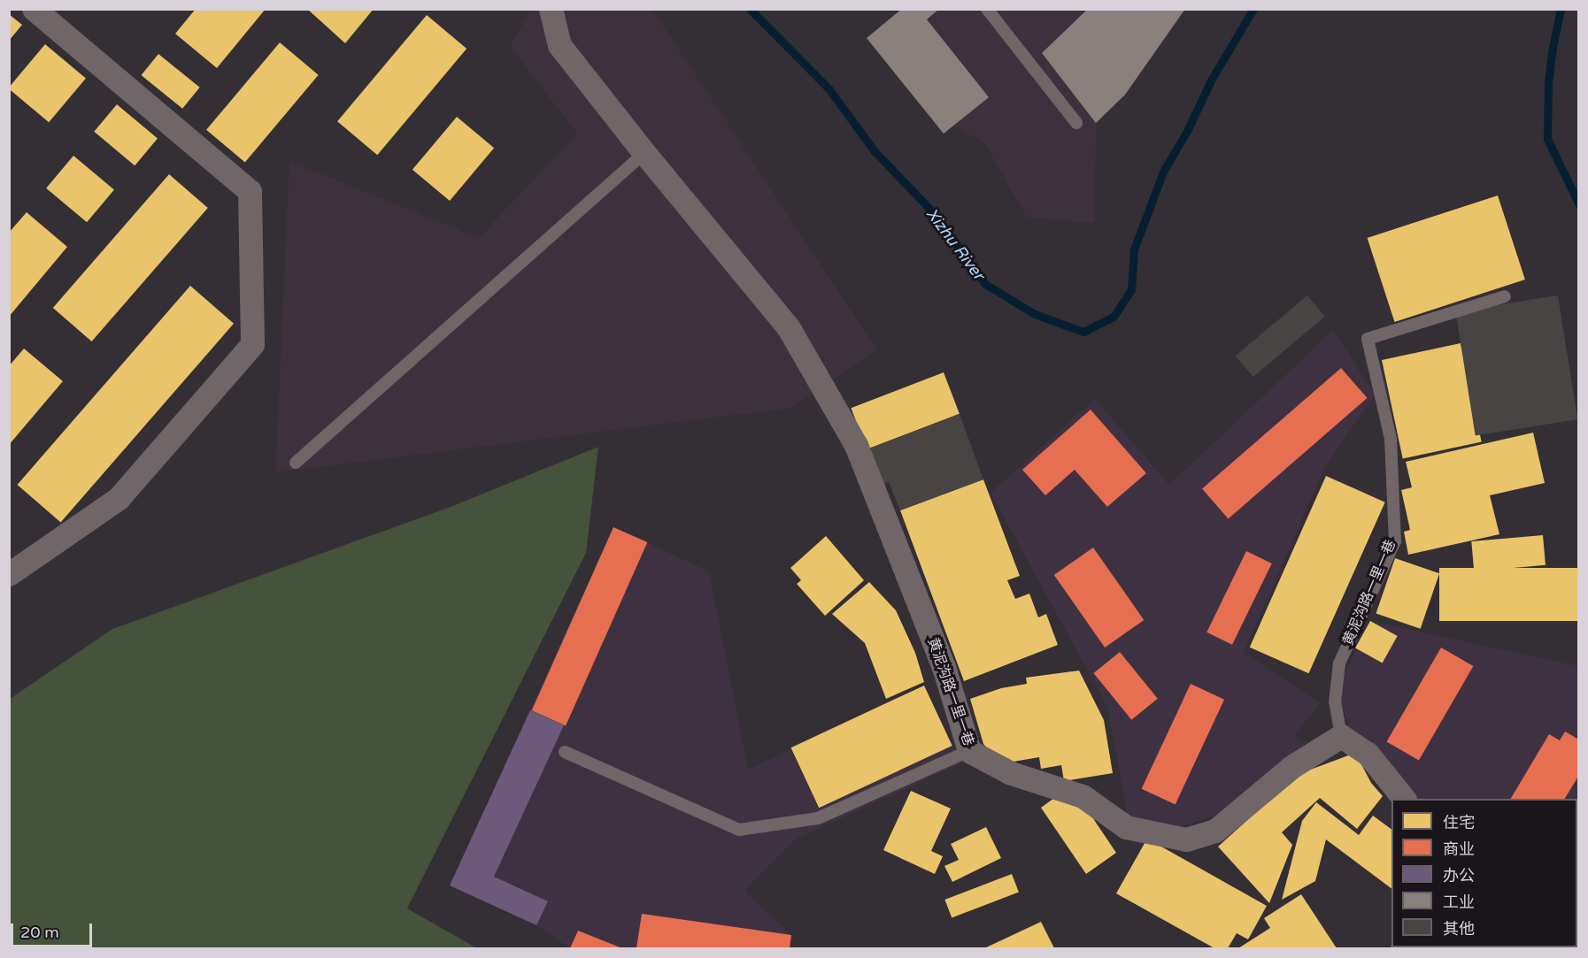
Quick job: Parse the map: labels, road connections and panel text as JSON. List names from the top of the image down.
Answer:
{
  "streets": {
    "street": ["黄泥沟路一里一巷"]
  },
  "water": ["Xizhu River"],
  "legend": [
    "住宅",
    "商业",
    "办公",
    "工业",
    "其他"
  ],
  "scale_bar": "20 m"
}
